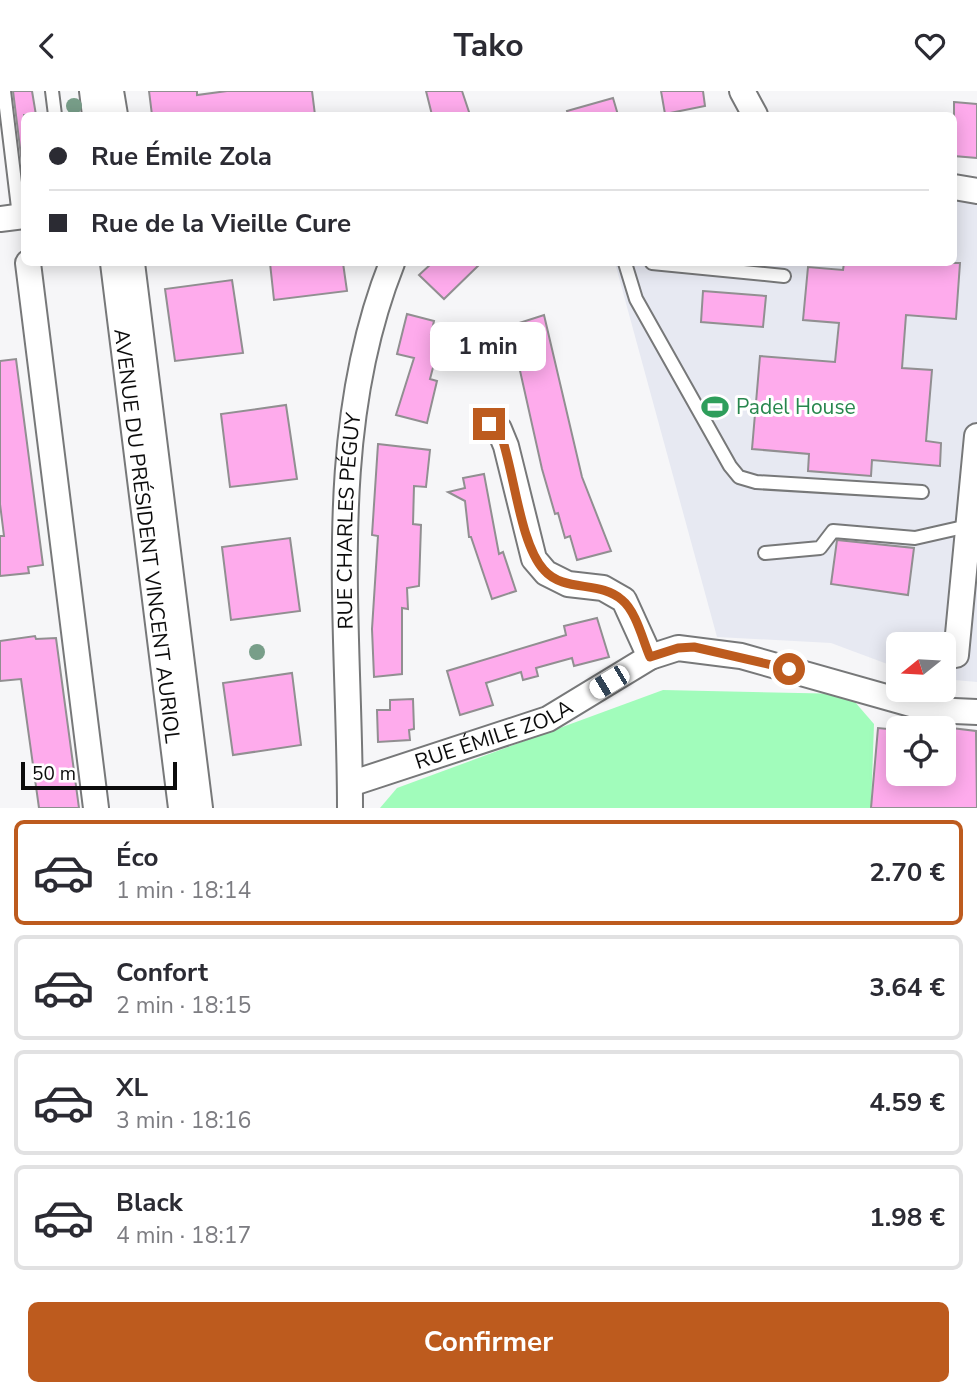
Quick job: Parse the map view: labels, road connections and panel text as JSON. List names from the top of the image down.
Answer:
{
  "streets": {
    "street": ["RUE CHARLES PÉGUY", "AVENUE DU PRÉSIDENT VINCENT AURIOL", "RUE ÉMILE ZOLA"]
  },
  "crossings": [
    ["RUE CHARLES PÉGUY", "RUE ÉMILE ZOLA"]
  ],
  "places": {
    "sports": ["Padel House"]
  },
  "scale_bar": "50 m",
  "north": "left",
  "page": {
    "header": "Tako",
    "banner": ["Rue Émile Zola", "Rue de la Vieille Cure"],
    "bubble": "1 min",
    "scale": "50 m",
    "list": [
      {
        "name": "Éco",
        "note": "1 min · 18:14",
        "value": "2.70 €"
      },
      {
        "name": "Confort",
        "note": "2 min · 18:15",
        "value": "3.64 €"
      },
      {
        "name": "XL",
        "note": "3 min · 18:16",
        "value": "4.59 €"
      },
      {
        "name": "Black",
        "note": "4 min · 18:17",
        "value": "1.98 €"
      }
    ],
    "buttons": "Confirmer"
  }
}
